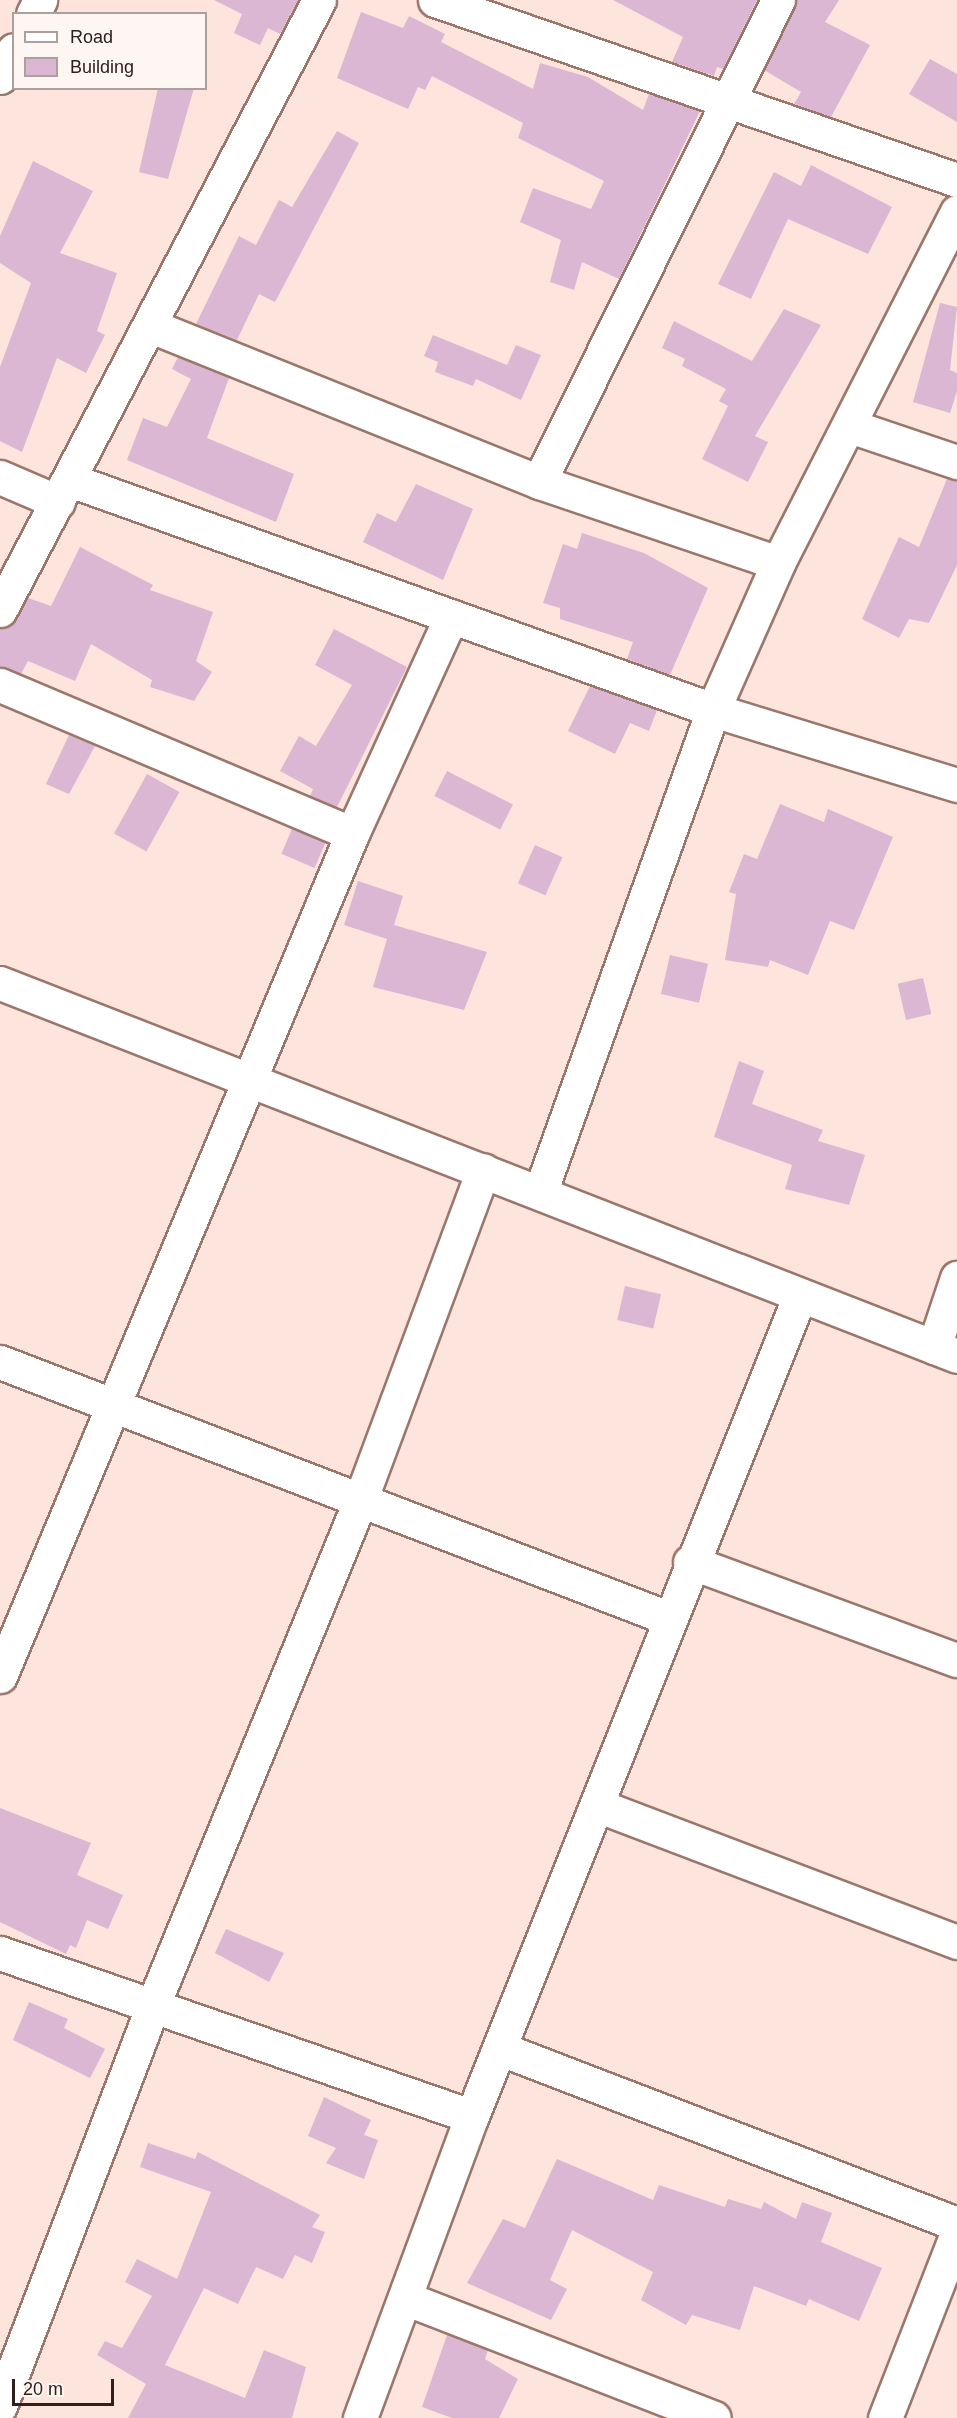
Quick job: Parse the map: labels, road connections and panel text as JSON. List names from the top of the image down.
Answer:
{
  "legend": ["Road", "Building"],
  "scale_bar": "20 m"
}
